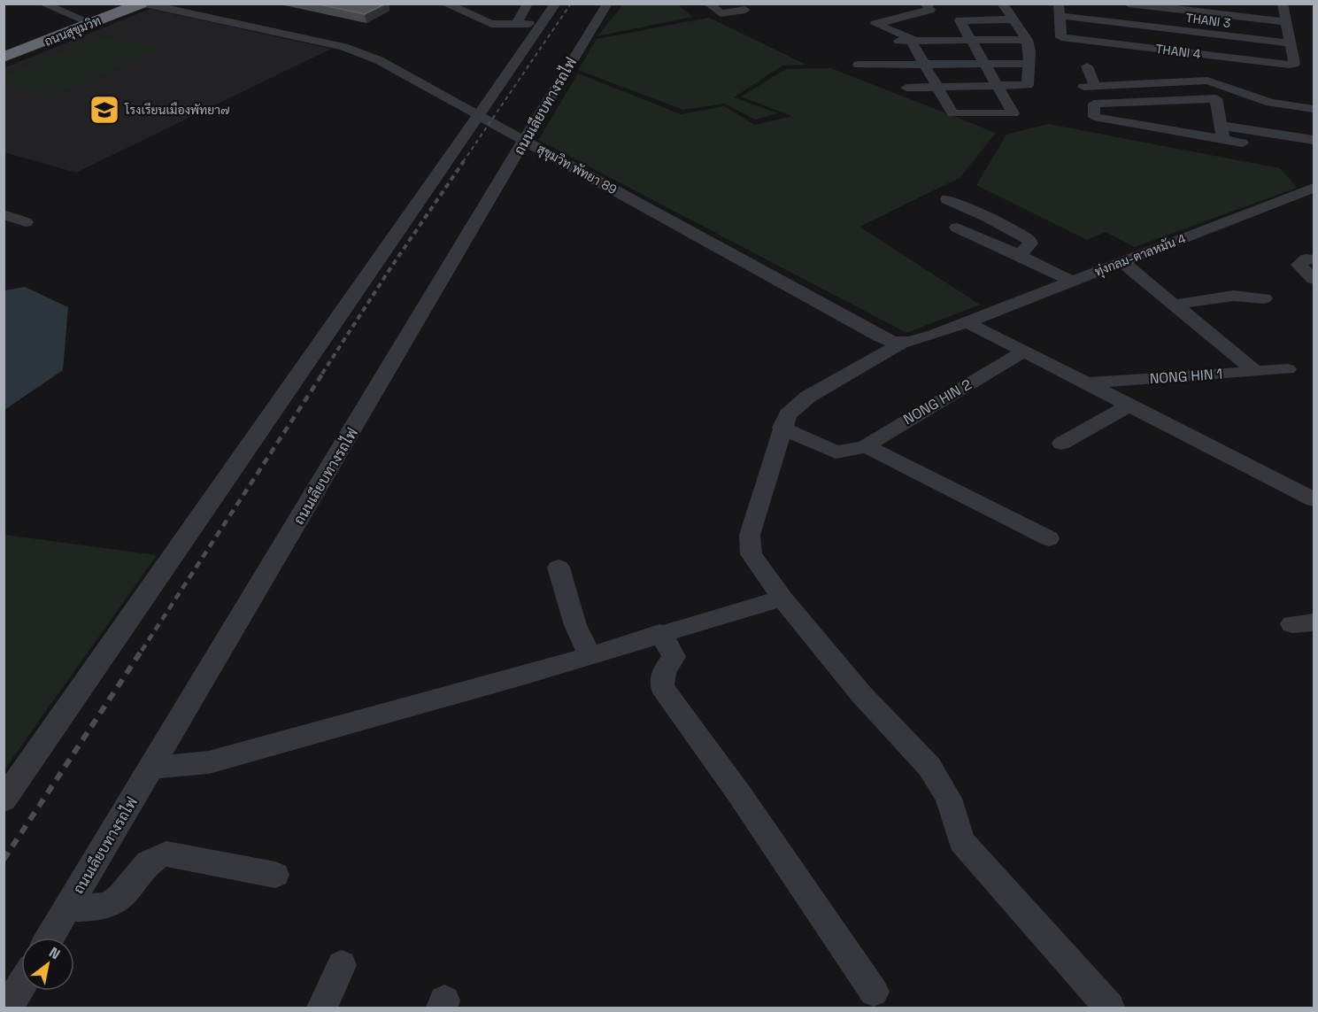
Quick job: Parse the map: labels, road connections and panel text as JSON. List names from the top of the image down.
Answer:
{
  "streets": {
    "highway": ["ถนนสุขุมวิท"],
    "street": [
      "THANI 3",
      "THANI 4",
      "ถนนเลียบทางรถไฟ",
      "สุขุมวิท พัทยา 89",
      "ทุ่งกลม-ตาลหมัน 4",
      "NONG HIN 1",
      "NONG HIN 2"
    ]
  },
  "crossings": [
    ["THANI 3", "THANI 4"],
    ["ถนนสุขุมวิท", "สุขุมวิท พัทยา 89"],
    ["ถนนเลียบทางรถไฟ", "สุขุมวิท พัทยา 89"]
  ],
  "places": {
    "school or university": ["โรงเรียนเมืองพัทยา๗"]
  },
  "north": "top right"
}
